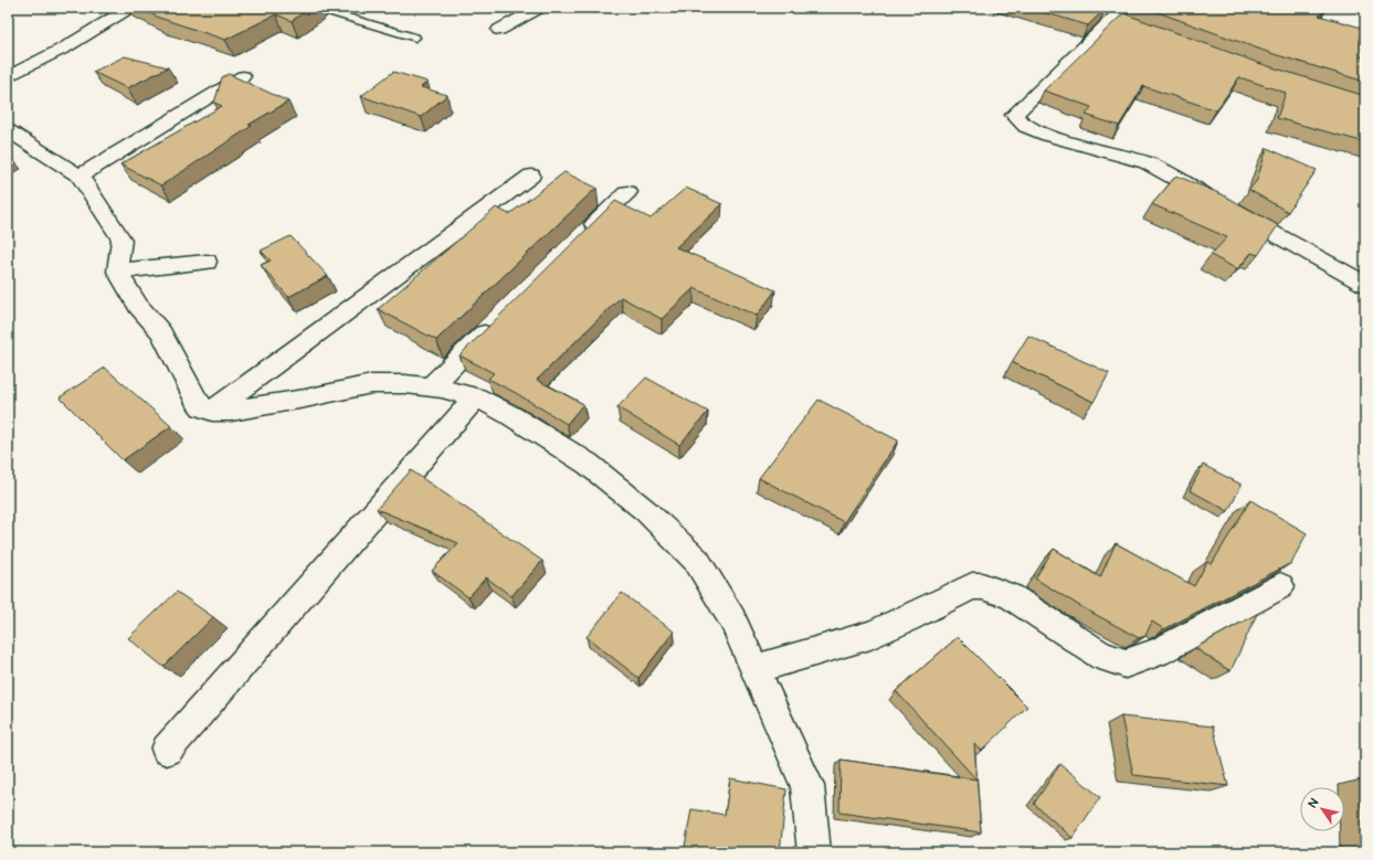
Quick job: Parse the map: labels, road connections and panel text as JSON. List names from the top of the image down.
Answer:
{
  "north": "top left"
}
